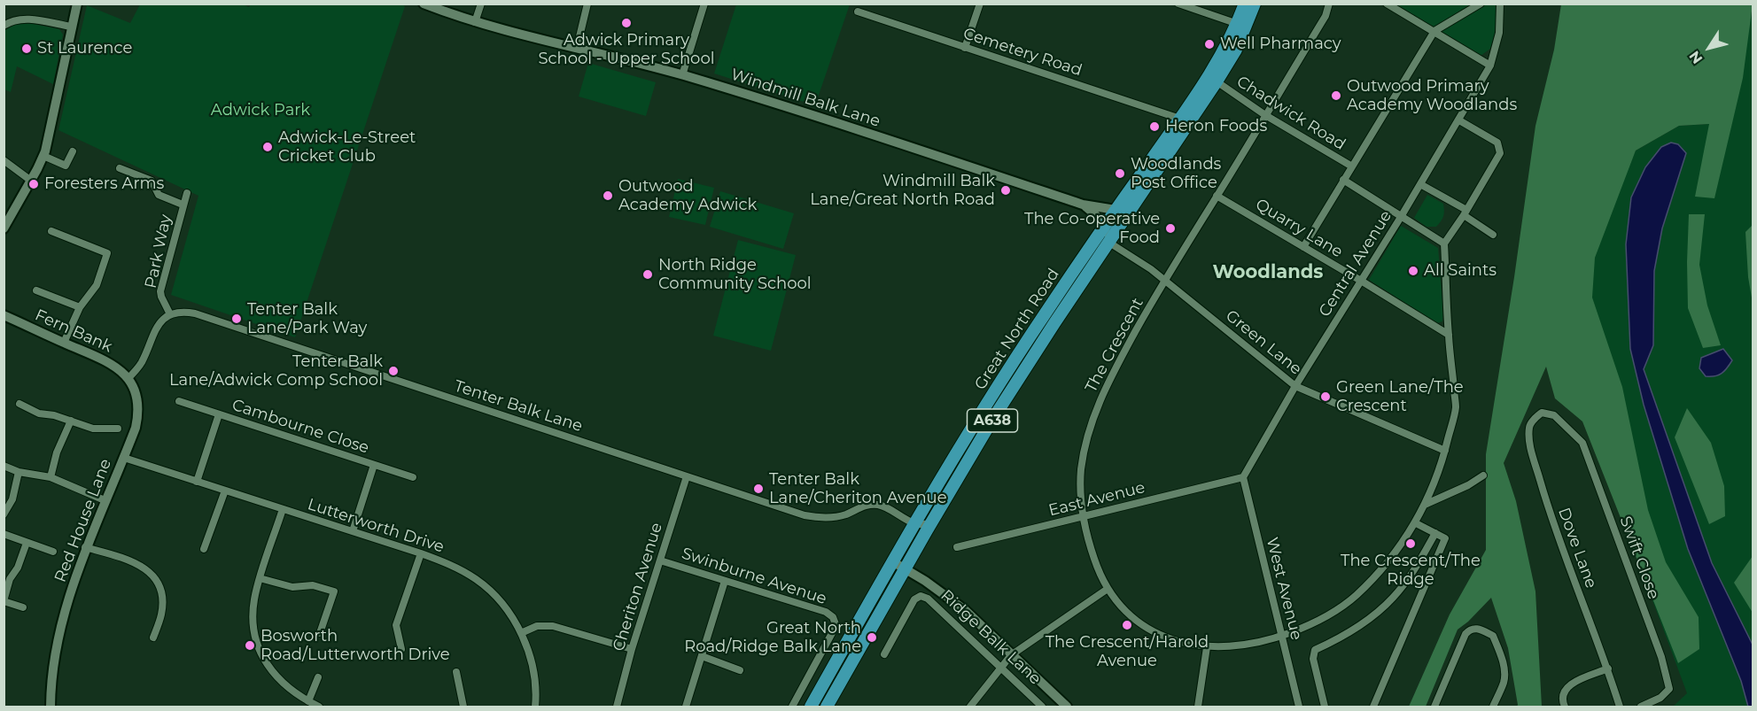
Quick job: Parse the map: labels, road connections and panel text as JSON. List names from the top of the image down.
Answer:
{
  "streets": {
    "highway": ["Great North Road", "A638"],
    "street": [
      "Cemetery Road",
      "Windmill Balk Lane",
      "Chadwick Road",
      "Quarry Lane",
      "Park Way",
      "Central Avenue",
      "Fern Bank",
      "Green Lane",
      "The Crescent",
      "Tenter Balk Lane",
      "Cambourne Close",
      "East Avenue",
      "Red House Lane",
      "Lutterworth Drive",
      "Dove Lane",
      "Swift Close",
      "Swinburne Avenue",
      "Cheriton Avenue",
      "West Avenue",
      "Ridge Balk Lane"
    ]
  },
  "crossings": [
    ["Cemetery Road", "Great North Road"],
    ["Windmill Balk Lane", "Great North Road"],
    ["Chadwick Road", "Great North Road"],
    ["Chadwick Road", "The Crescent"],
    ["Quarry Lane", "Central Avenue"],
    ["Quarry Lane", "The Crescent"],
    ["Park Way", "Tenter Balk Lane"],
    ["Central Avenue", "Green Lane"],
    ["Central Avenue", "East Avenue"],
    ["Central Avenue", "West Avenue"],
    ["Great North Road", "Green Lane"],
    ["Great North Road", "Tenter Balk Lane"],
    ["Great North Road", "Ridge Balk Lane"],
    ["Fern Bank", "Red House Lane"],
    ["Green Lane", "The Crescent"],
    ["The Crescent", "East Avenue"],
    ["The Crescent", "West Avenue"],
    ["Tenter Balk Lane", "Cheriton Avenue"],
    ["East Avenue", "West Avenue"],
    ["Red House Lane", "Lutterworth Drive"],
    ["Dove Lane", "Swift Close"],
    ["Swinburne Avenue", "Cheriton Avenue"]
  ],
  "districts": ["Woodlands"],
  "parks": ["Adwick Park"],
  "places": [
    "Adwick Primary School - Upper School",
    "Well Pharmacy",
    "St Laurence",
    "Outwood Primary Academy Woodlands",
    "Heron Foods",
    "Adwick-Le-Street Cricket Club",
    "Woodlands Post Office",
    "Foresters Arms",
    "Windmill Balk Lane/Great North Road",
    "Outwood Academy Adwick",
    "The Co-operative Food",
    "All Saints",
    "North Ridge Community School",
    "Tenter Balk Lane/Park Way",
    "Tenter Balk Lane/Adwick Comp School",
    "Green Lane/The Crescent",
    "Tenter Balk Lane/Cheriton Avenue",
    "The Crescent/The Ridge",
    "The Crescent/Harold Avenue",
    "Great North Road/Ridge Balk Lane",
    "Bosworth Road/Lutterworth Drive"
  ],
  "north": "bottom left"
}
